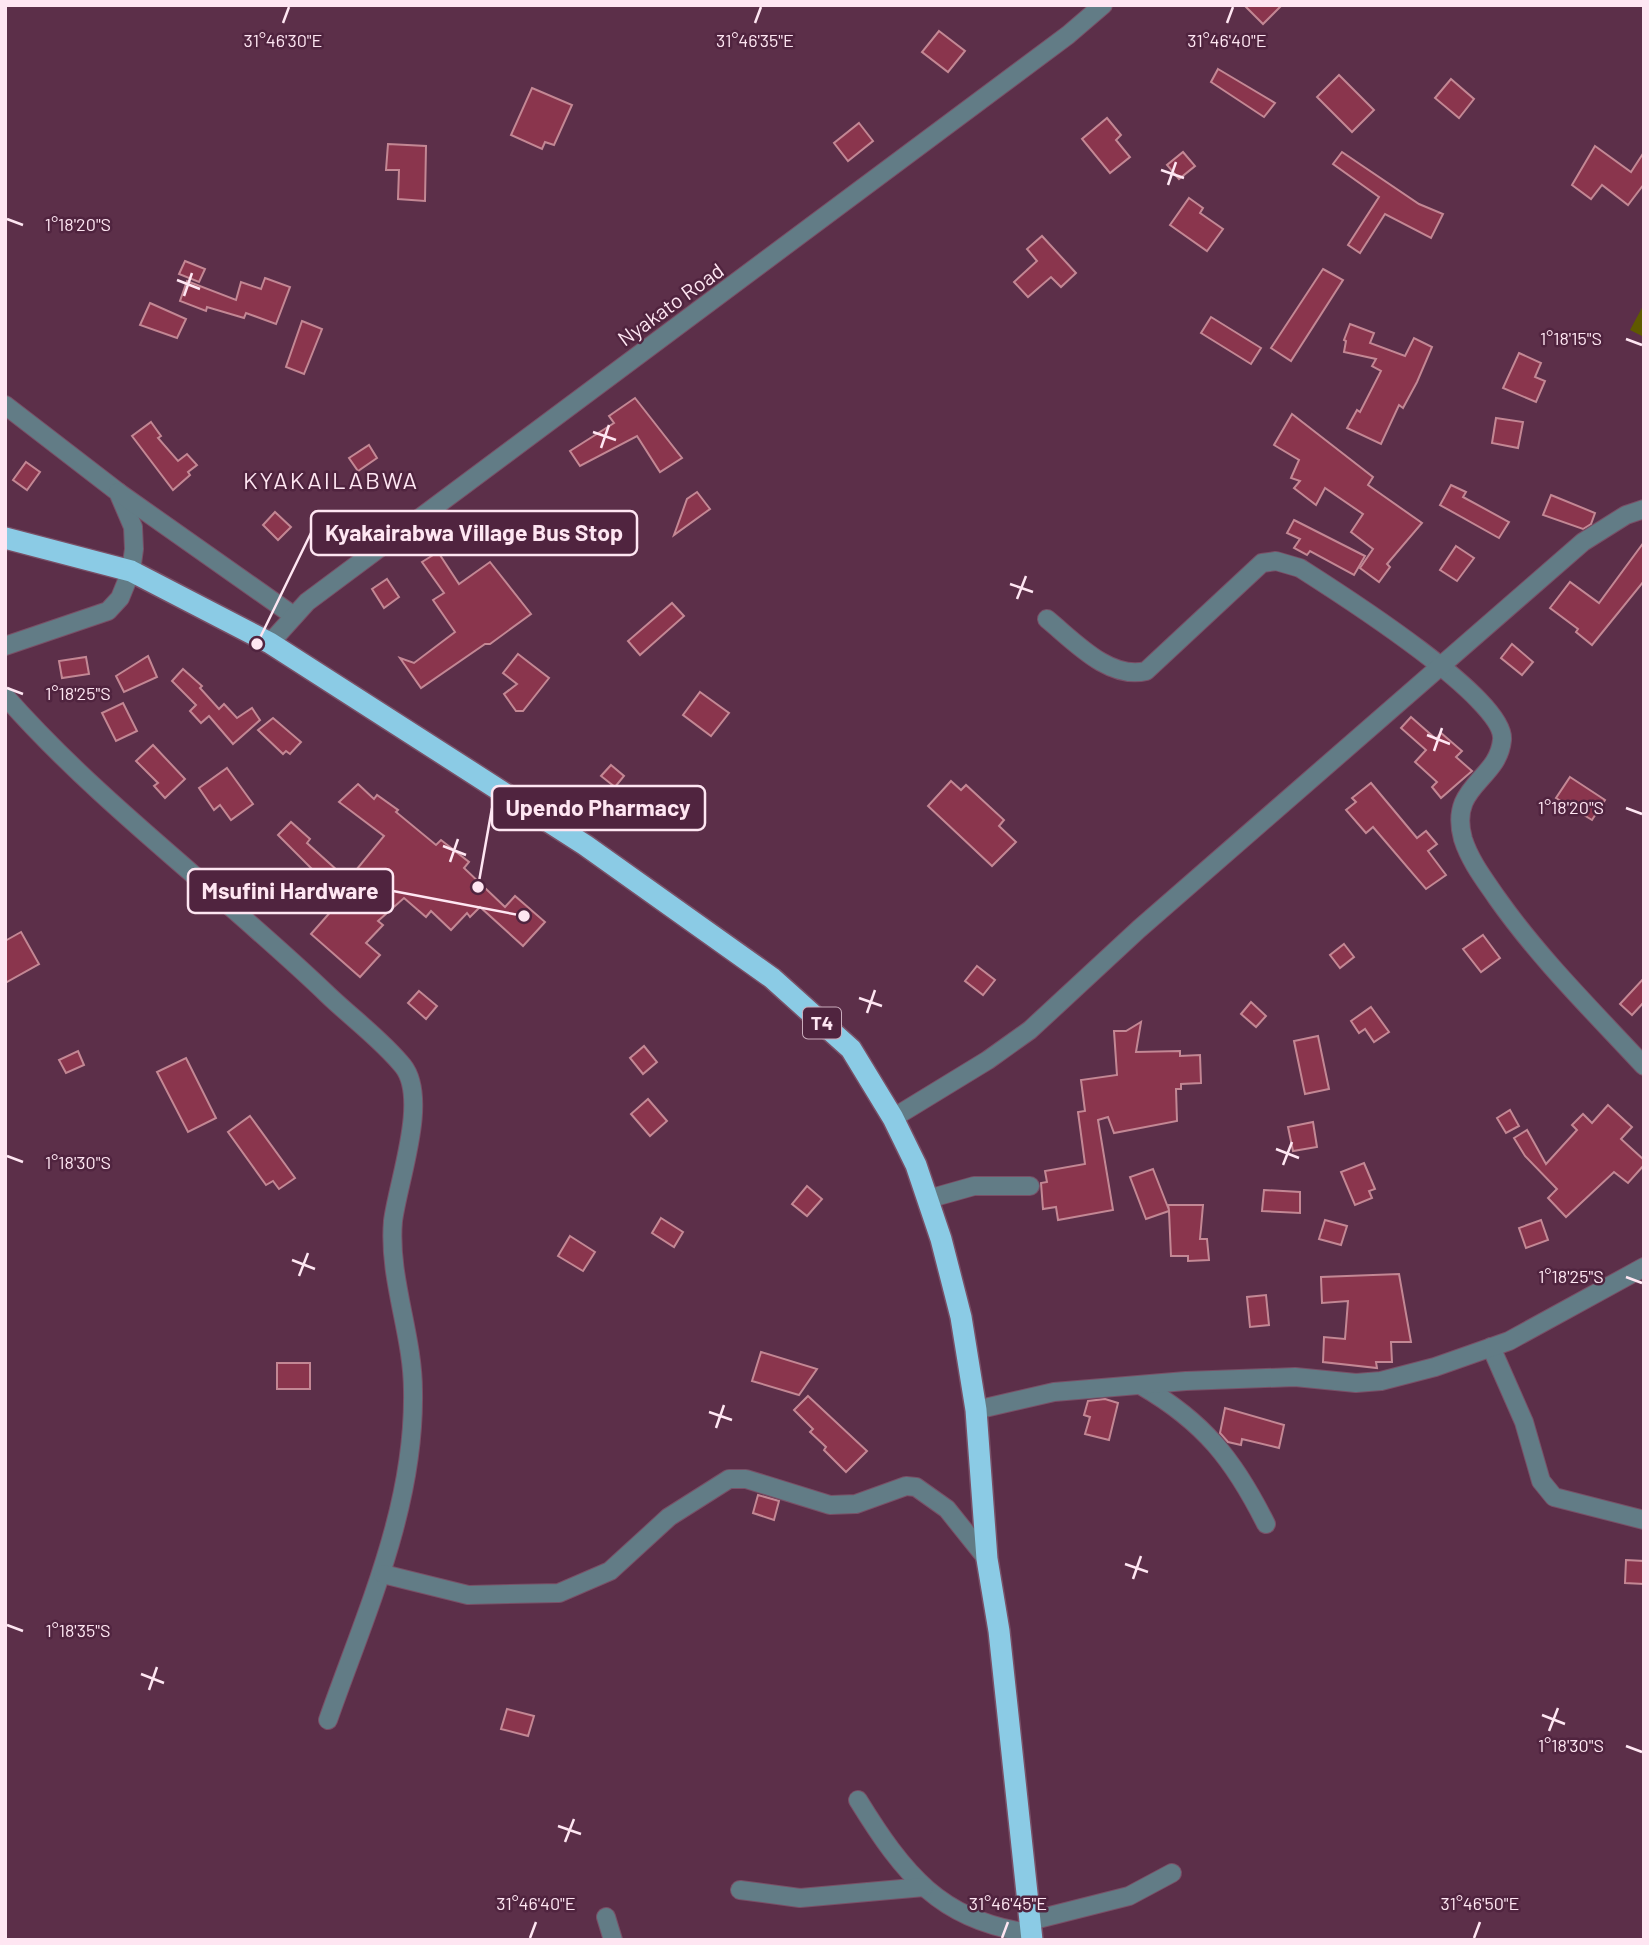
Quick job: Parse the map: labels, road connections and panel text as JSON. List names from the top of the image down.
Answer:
{
  "streets": {
    "highway": ["T4"],
    "street": ["Nyakato Road"]
  },
  "crossings": [
    ["Nyakato Road", "T4"]
  ],
  "districts": ["KYAKAILABWA"],
  "places": ["Kyakairabwa Village Bus Stop", "Upendo Pharmacy", "Msufini Hardware"],
  "coordinates": [
    "31°46'35\"E",
    "31°46'40\"E",
    "31°46'30\"E",
    "1°18'20\"S",
    "1°18'15\"S",
    "1°18'25\"S",
    "1°18'30\"S",
    "1°18'35\"S",
    "31°46'45\"E",
    "31°46'50\"E"
  ]
}
